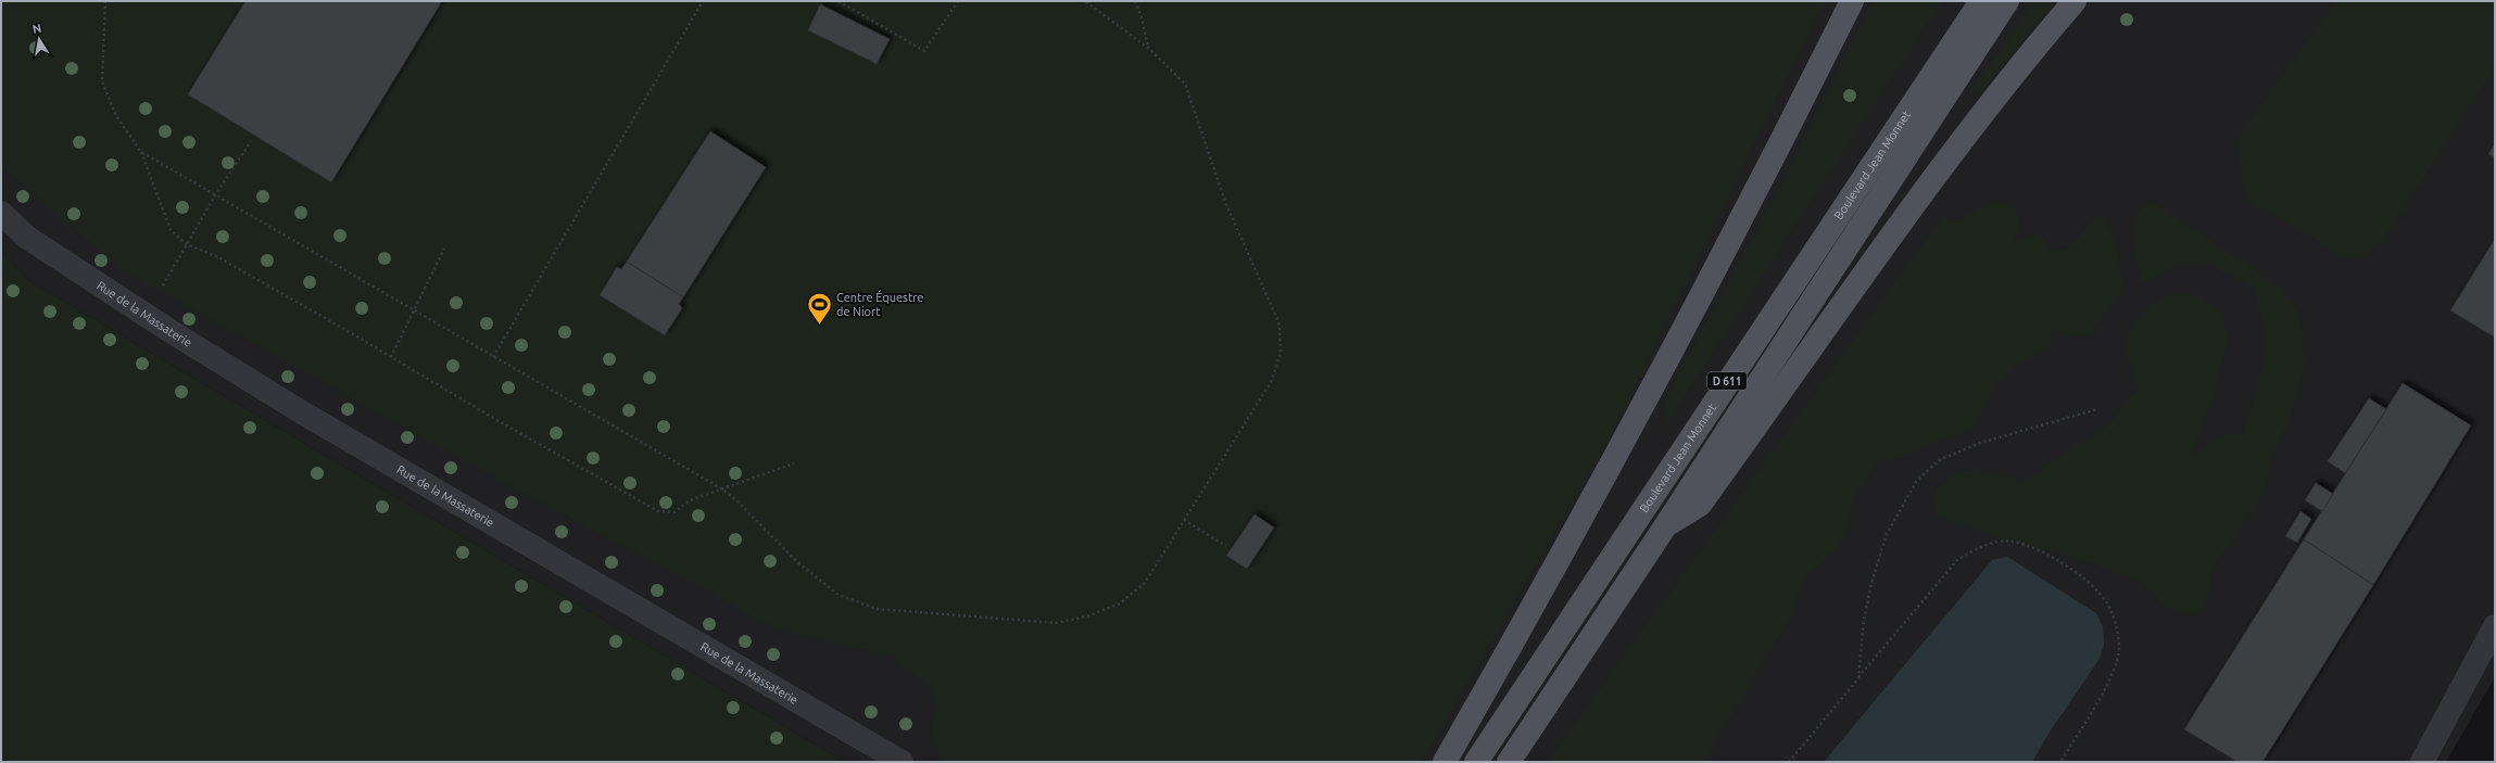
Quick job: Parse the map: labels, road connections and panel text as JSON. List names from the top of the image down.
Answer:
{
  "streets": {
    "main road": ["Boulevard Jean Monnet", "D 611"],
    "street": ["Rue de la Massaterie"]
  },
  "places": {
    "sports": ["Centre Équestre de Niort"]
  },
  "north": "top"
}
